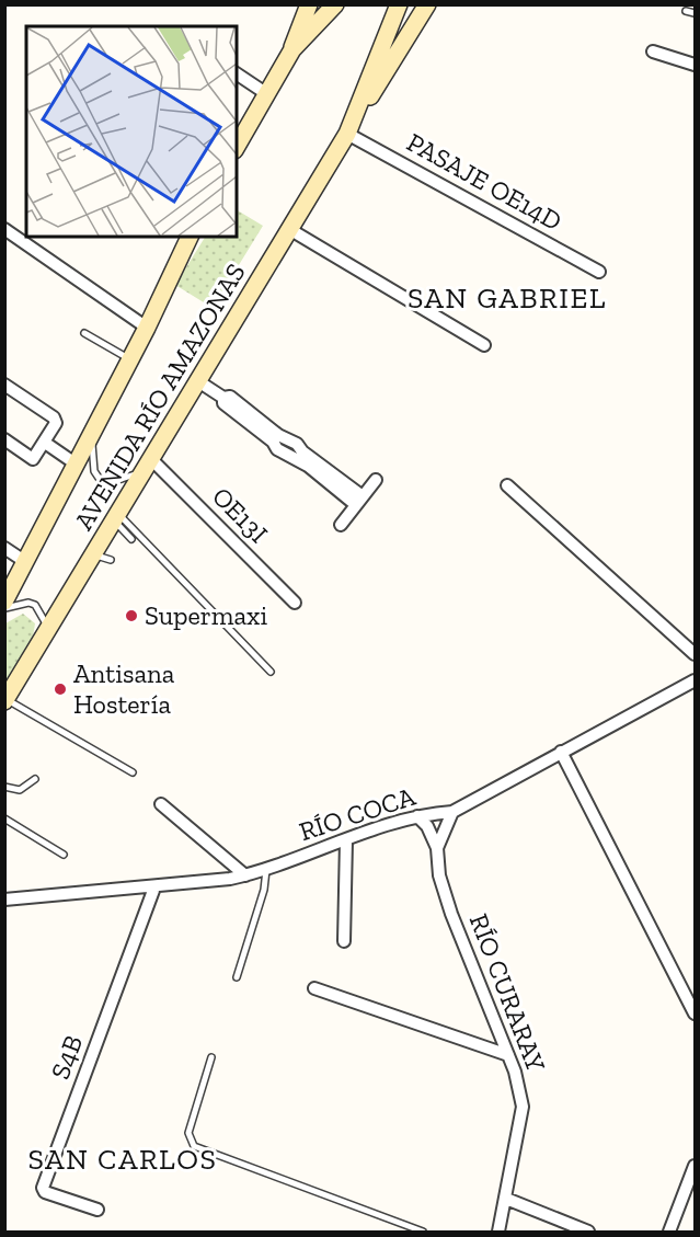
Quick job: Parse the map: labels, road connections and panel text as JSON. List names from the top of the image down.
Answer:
{
  "streets": {
    "main road": ["AVENIDA RÍO AMAZONAS"],
    "street": [
      "PASAJE OE14D",
      "OE13I",
      "RÍO COCA",
      "RÍO CURARAY",
      "S4B"
    ]
  },
  "crossings": [
    ["PASAJE OE14D", "AVENIDA RÍO AMAZONAS"],
    ["AVENIDA RÍO AMAZONAS", "OE13I"],
    ["RÍO COCA", "RÍO CURARAY"],
    ["RÍO COCA", "S4B"]
  ],
  "districts": ["SAN GABRIEL", "SAN CARLOS"],
  "places": ["Supermaxi", "Antisana Hostería"]
}
